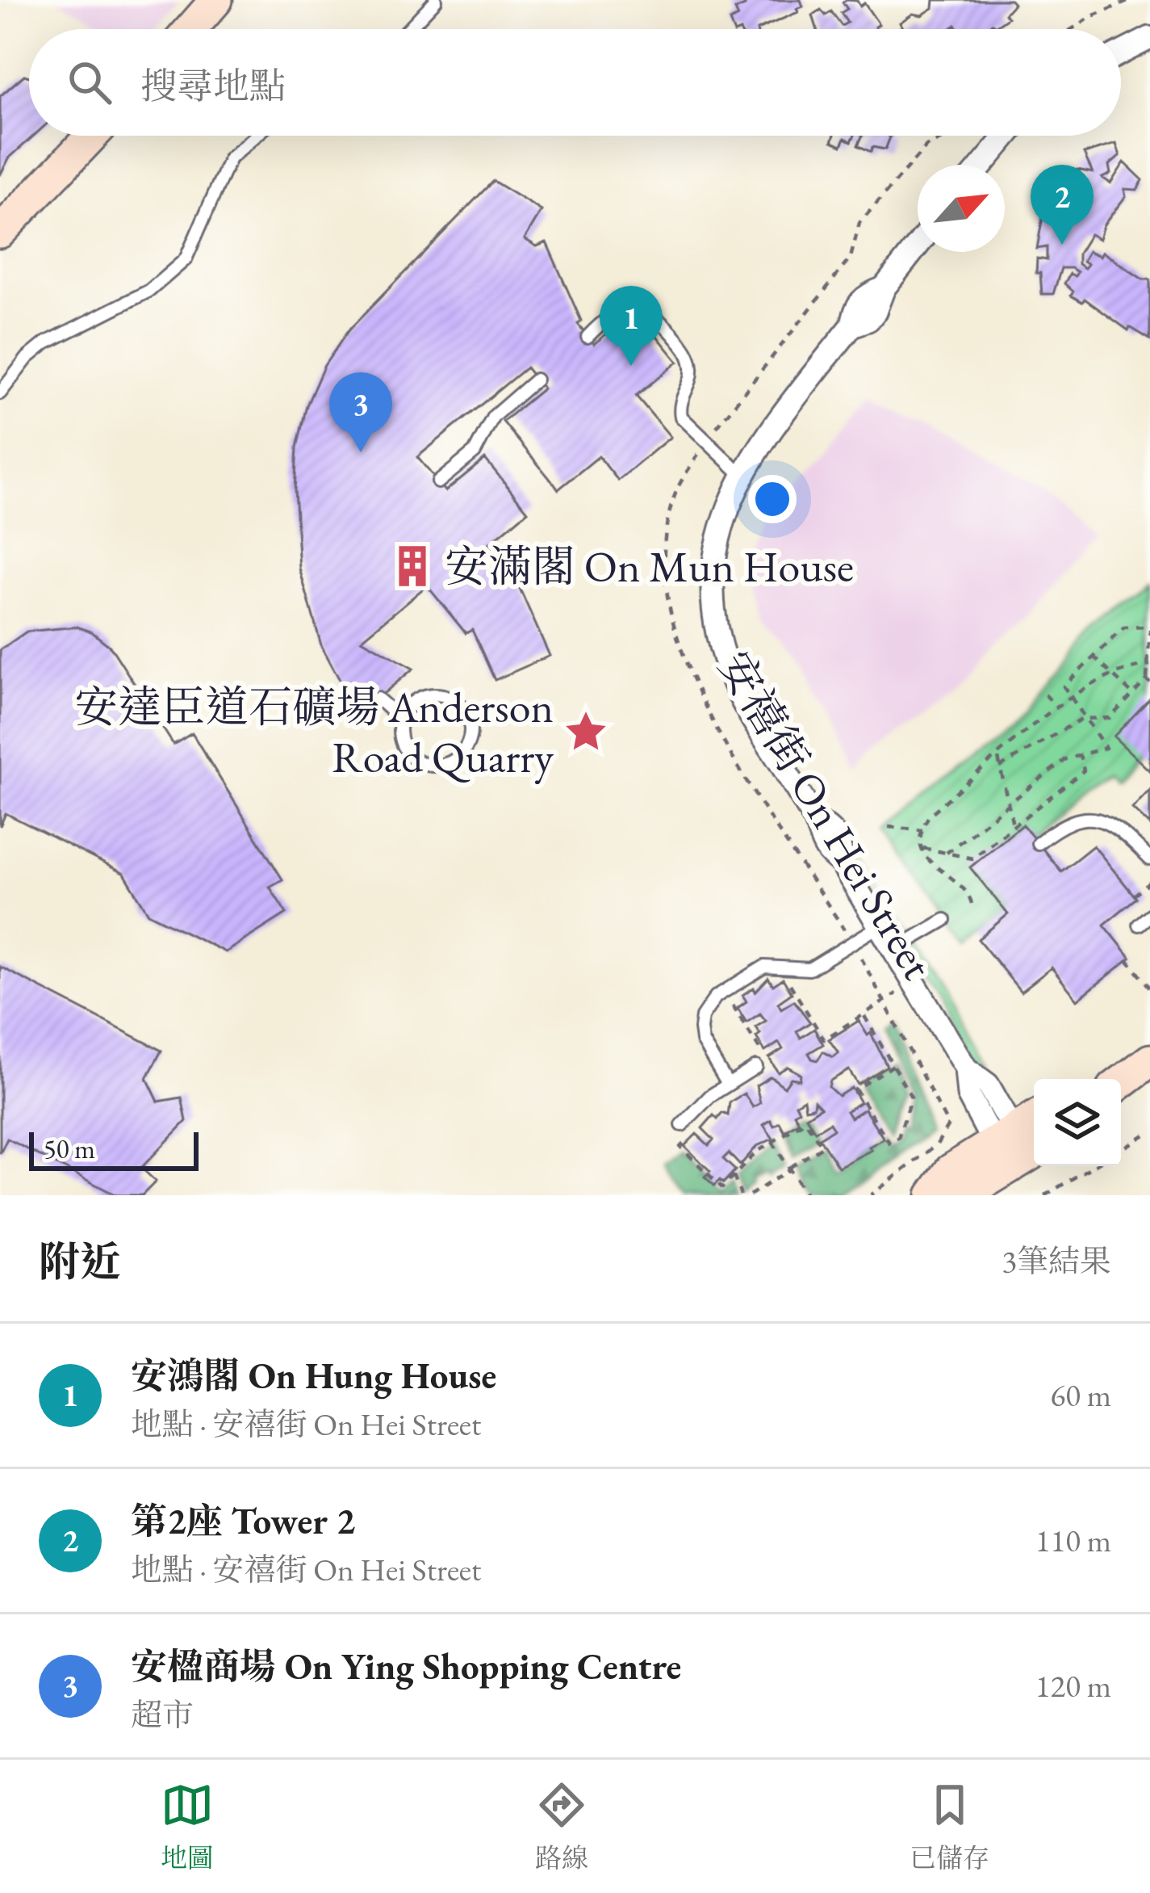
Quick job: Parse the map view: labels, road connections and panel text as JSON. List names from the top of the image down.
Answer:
{
  "streets": {
    "street": ["安禧街 On Hei Street"]
  },
  "places": {
    "building": ["安滿閣 On Mun House"],
    "place": ["安達臣道石礦場 Anderson Road Quarry"]
  },
  "scale_bar": "50 m",
  "north": "top right",
  "page": {
    "search": "搜尋地點",
    "pins": ["2", "1", "3"],
    "scale": "50 m",
    "heading": ["附近", "3筆結果"],
    "list": [
      {
        "mark": "1",
        "name": "安鴻閣 On Hung House",
        "note": "地點 · 安禧街 On Hei Street",
        "value": "60 m"
      },
      {
        "mark": "2",
        "name": "第2座 Tower 2",
        "note": "地點 · 安禧街 On Hei Street",
        "value": "110 m"
      },
      {
        "mark": "3",
        "name": "安楹商場 On Ying Shopping Centre",
        "note": "超市",
        "value": "120 m"
      }
    ],
    "nav": ["地圖", "路線", "已儲存"]
  }
}
